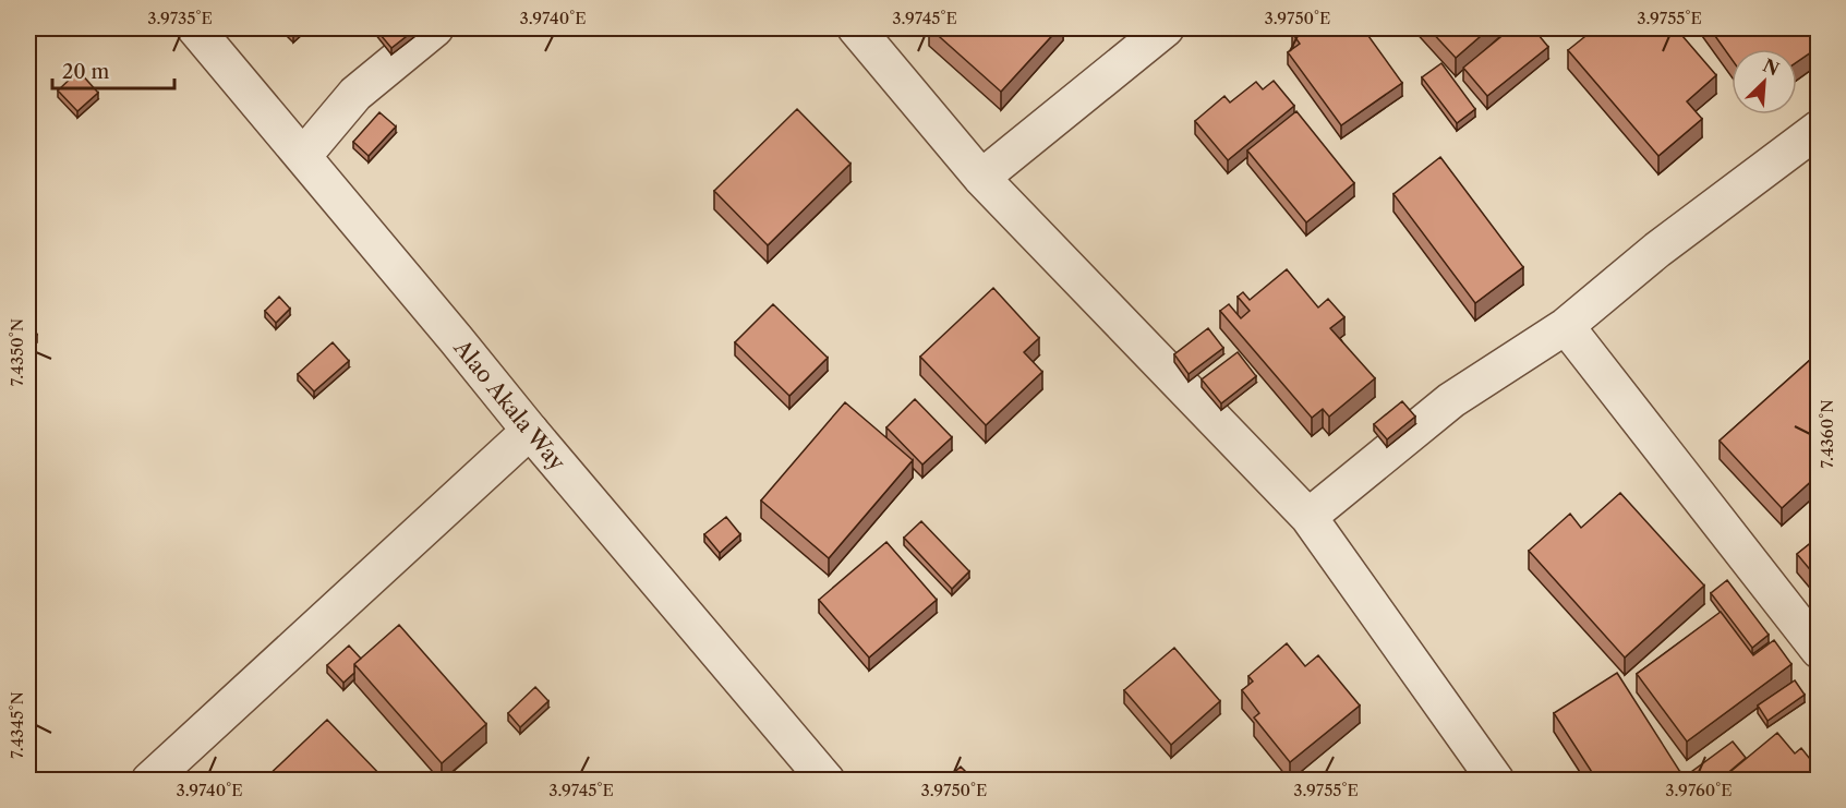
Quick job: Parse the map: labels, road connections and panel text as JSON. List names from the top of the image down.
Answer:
{
  "streets": {
    "street": ["Alao Akala Way"]
  },
  "scale_bar": "20 m",
  "north": "top right",
  "coordinates": [
    "3.9735°E",
    "3.9740°E",
    "3.9745°E",
    "3.9750°E",
    "3.9755°E",
    "7.4350°N",
    "7.4360°N",
    "7.4345°N",
    "3.9760°E"
  ]
}
